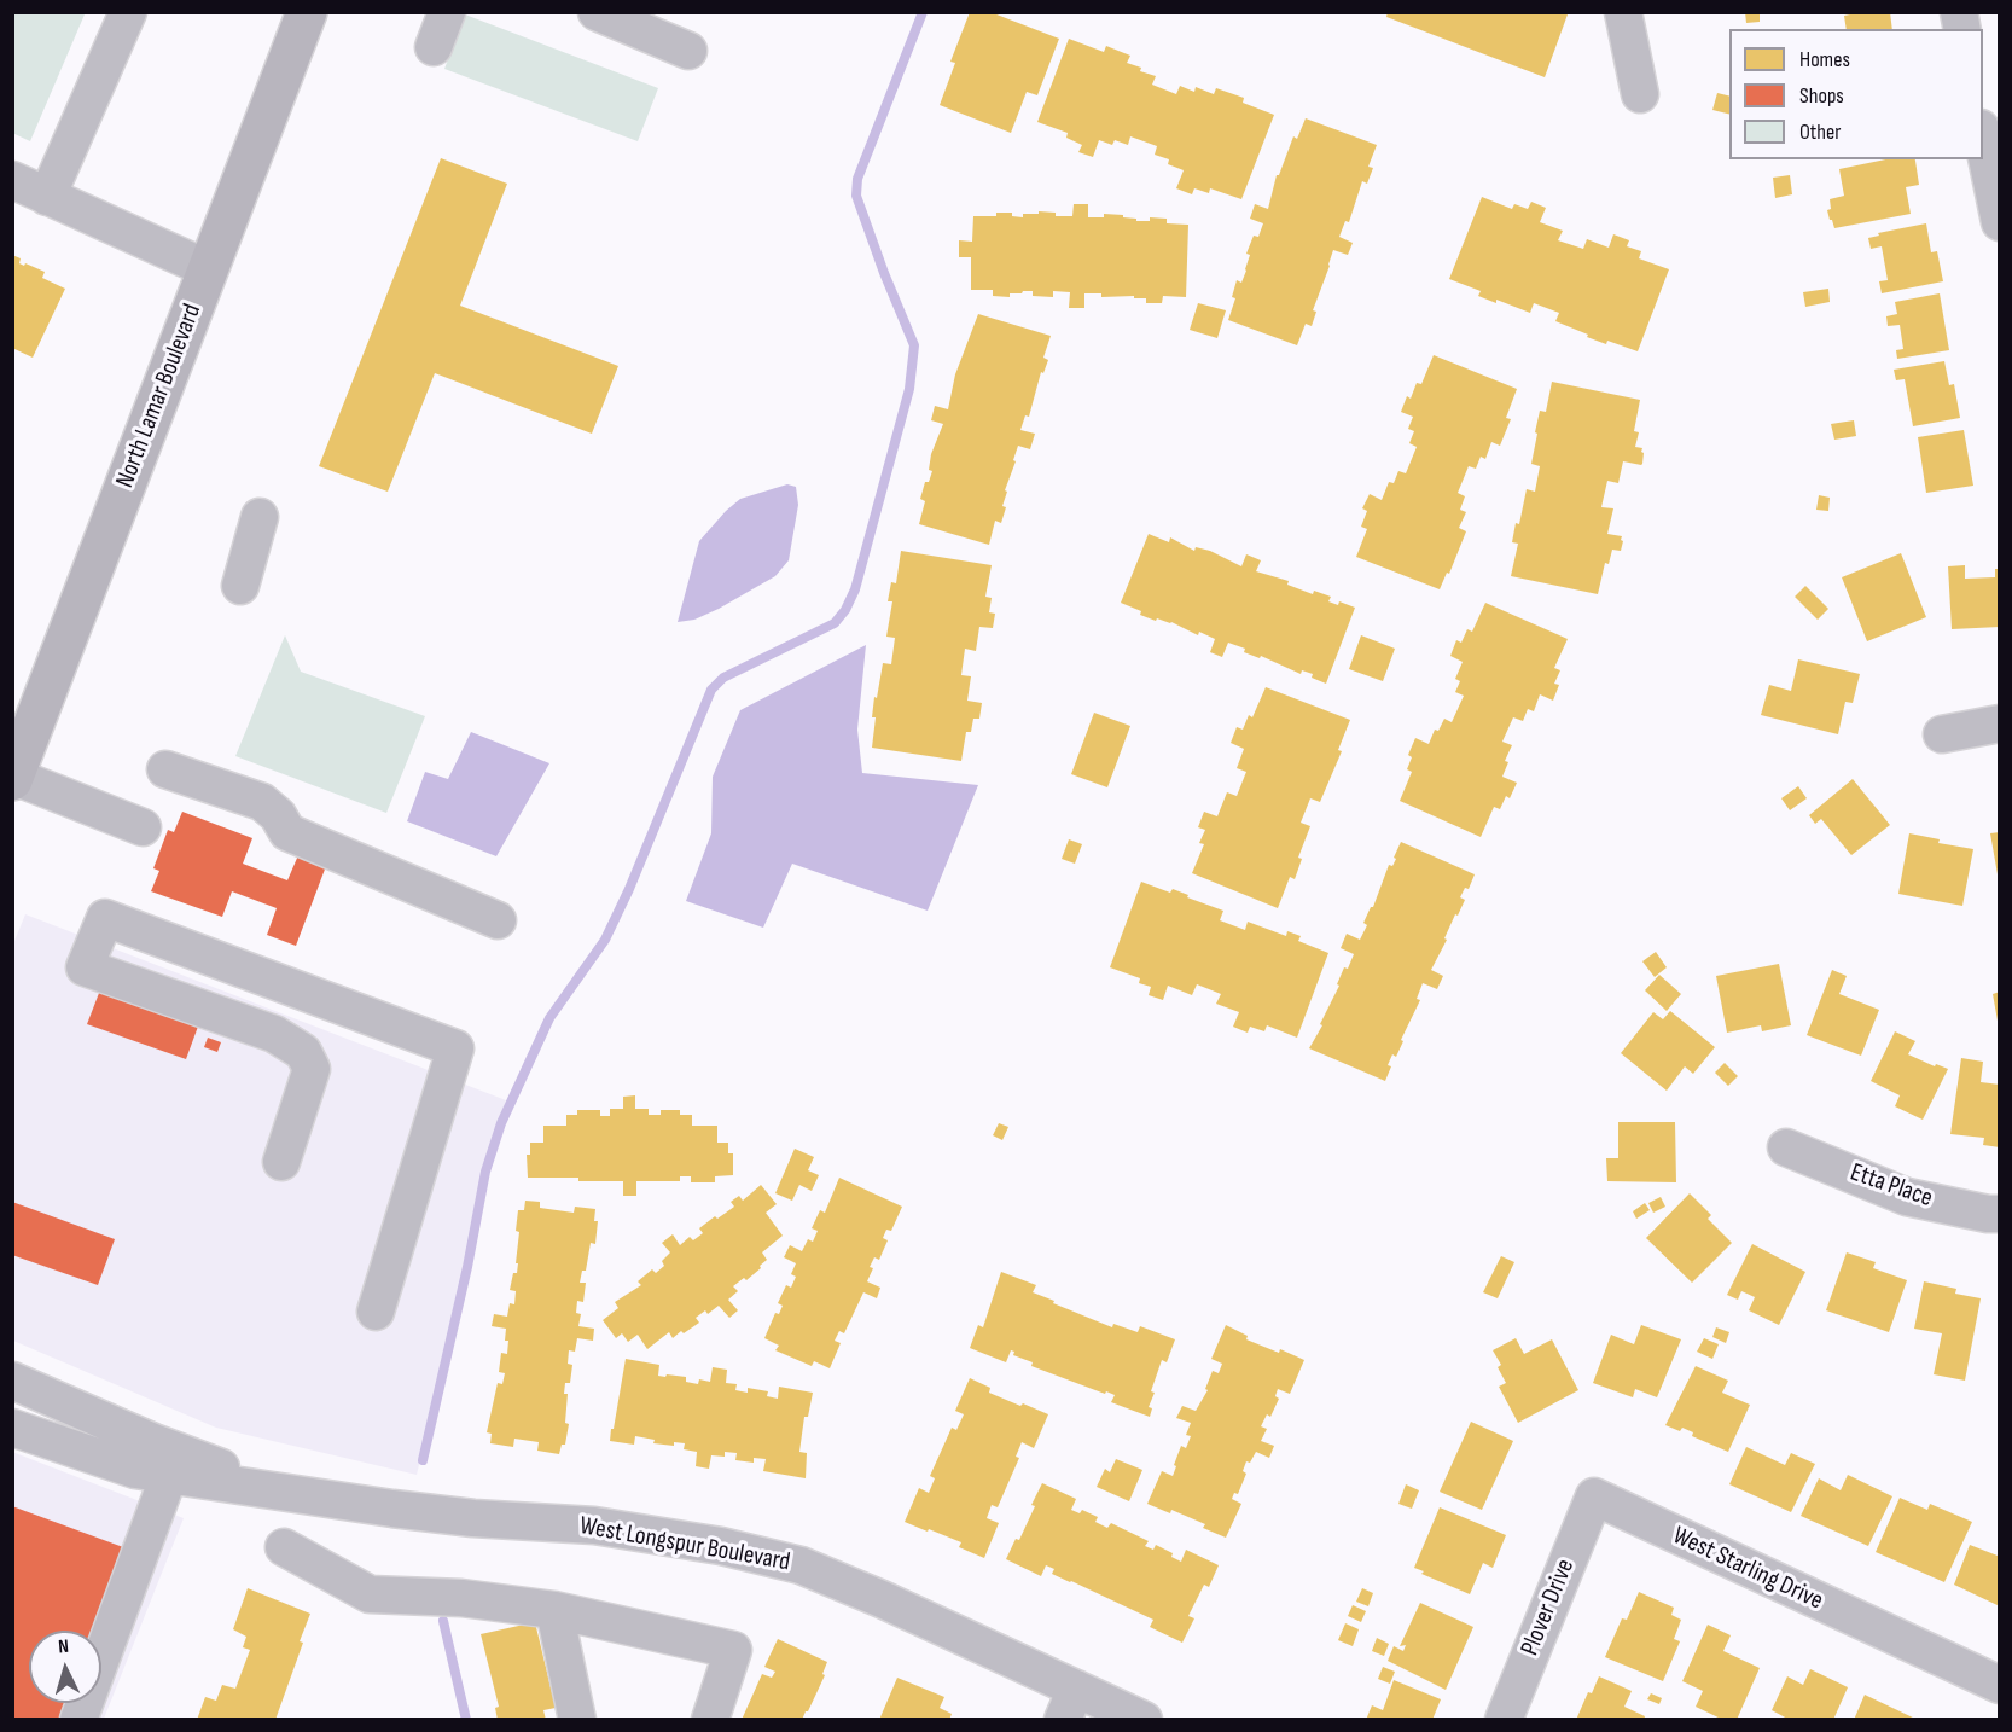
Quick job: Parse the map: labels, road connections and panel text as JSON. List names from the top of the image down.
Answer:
{
  "streets": {
    "main road": ["North Lamar Boulevard"],
    "street": [
      "Etta Place",
      "West Longspur Boulevard",
      "West Starling Drive",
      "Plover Drive"
    ]
  },
  "crossings": [
    ["West Starling Drive", "Plover Drive"]
  ],
  "legend": ["Homes", "Shops", "Other"],
  "north": "top"
}
